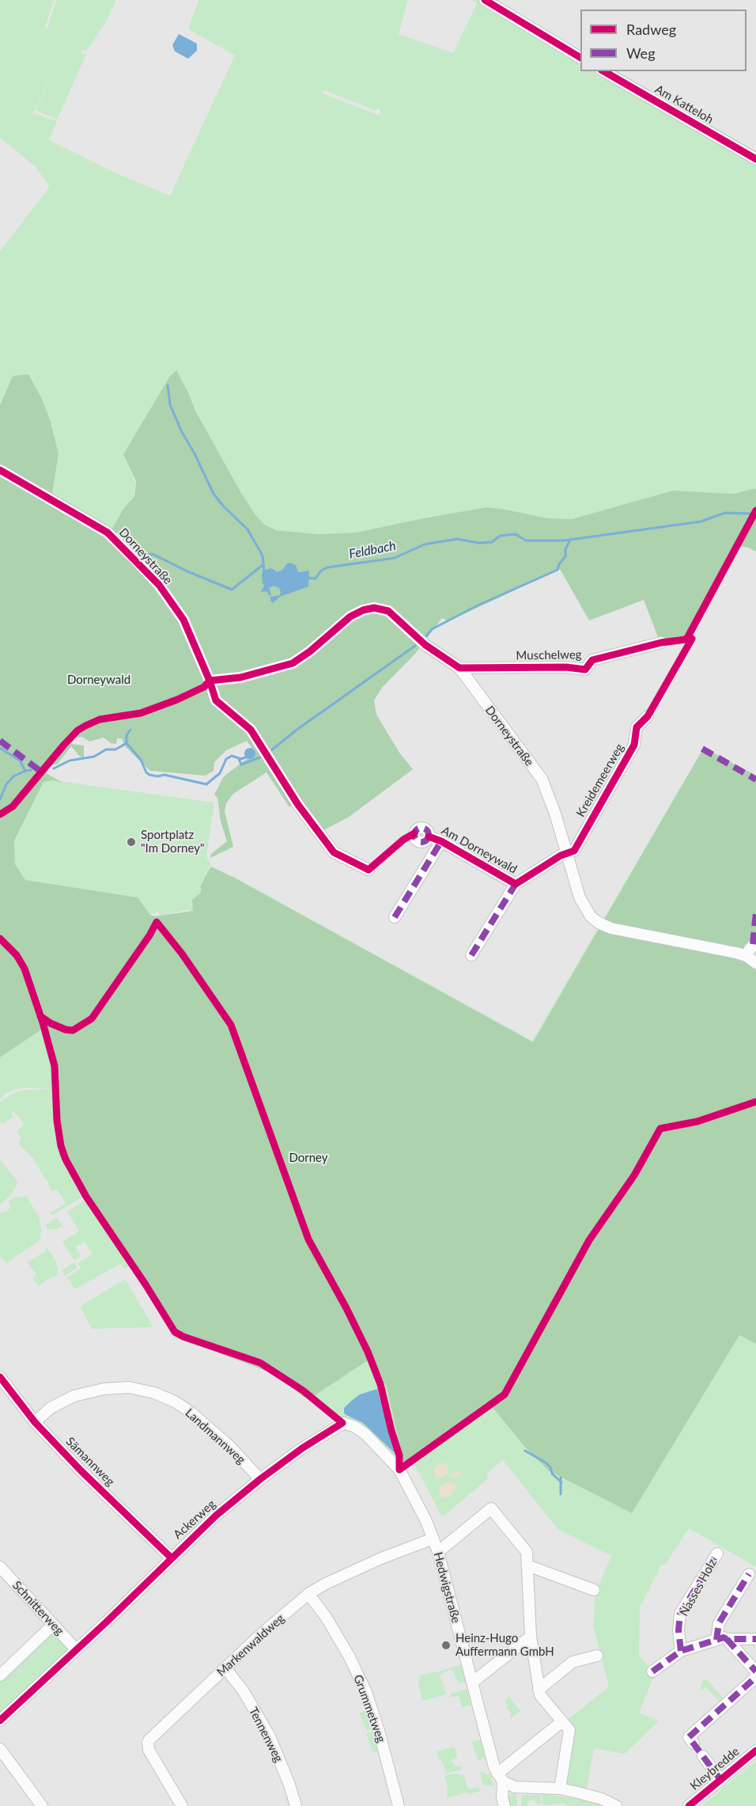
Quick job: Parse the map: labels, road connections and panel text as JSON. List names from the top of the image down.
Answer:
{
  "streets": {
    "street": [
      "Am Katteloh",
      "Dorneystraße",
      "Muschelweg",
      "Kreidemeerweg",
      "Am Dorneywald",
      "Landmannweg",
      "Sämannweg",
      "Ackerweg",
      "Hedwigstraße",
      "Nasses Holz",
      "Schnitterweg",
      "Markenwaldweg",
      "Grummetweg",
      "Tennenweg",
      "Kleybredde"
    ]
  },
  "crossings": [
    ["Dorneystraße", "Muschelweg"],
    ["Dorneystraße", "Kreidemeerweg"],
    ["Dorneystraße", "Am Dorneywald"],
    ["Kreidemeerweg", "Am Dorneywald"],
    ["Landmannweg", "Sämannweg"],
    ["Landmannweg", "Ackerweg"],
    ["Sämannweg", "Ackerweg"],
    ["Ackerweg", "Hedwigstraße"],
    ["Ackerweg", "Schnitterweg"],
    ["Hedwigstraße", "Markenwaldweg"],
    ["Markenwaldweg", "Grummetweg"],
    ["Markenwaldweg", "Tennenweg"]
  ],
  "water": ["Feldbach"],
  "parks": ["Dorneywald", "Dorney"],
  "places": ["Sportplatz \"Im Dorney\"", "Heinz-Hugo Auffermann GmbH"],
  "legend": ["Radweg", "Weg"]
}
